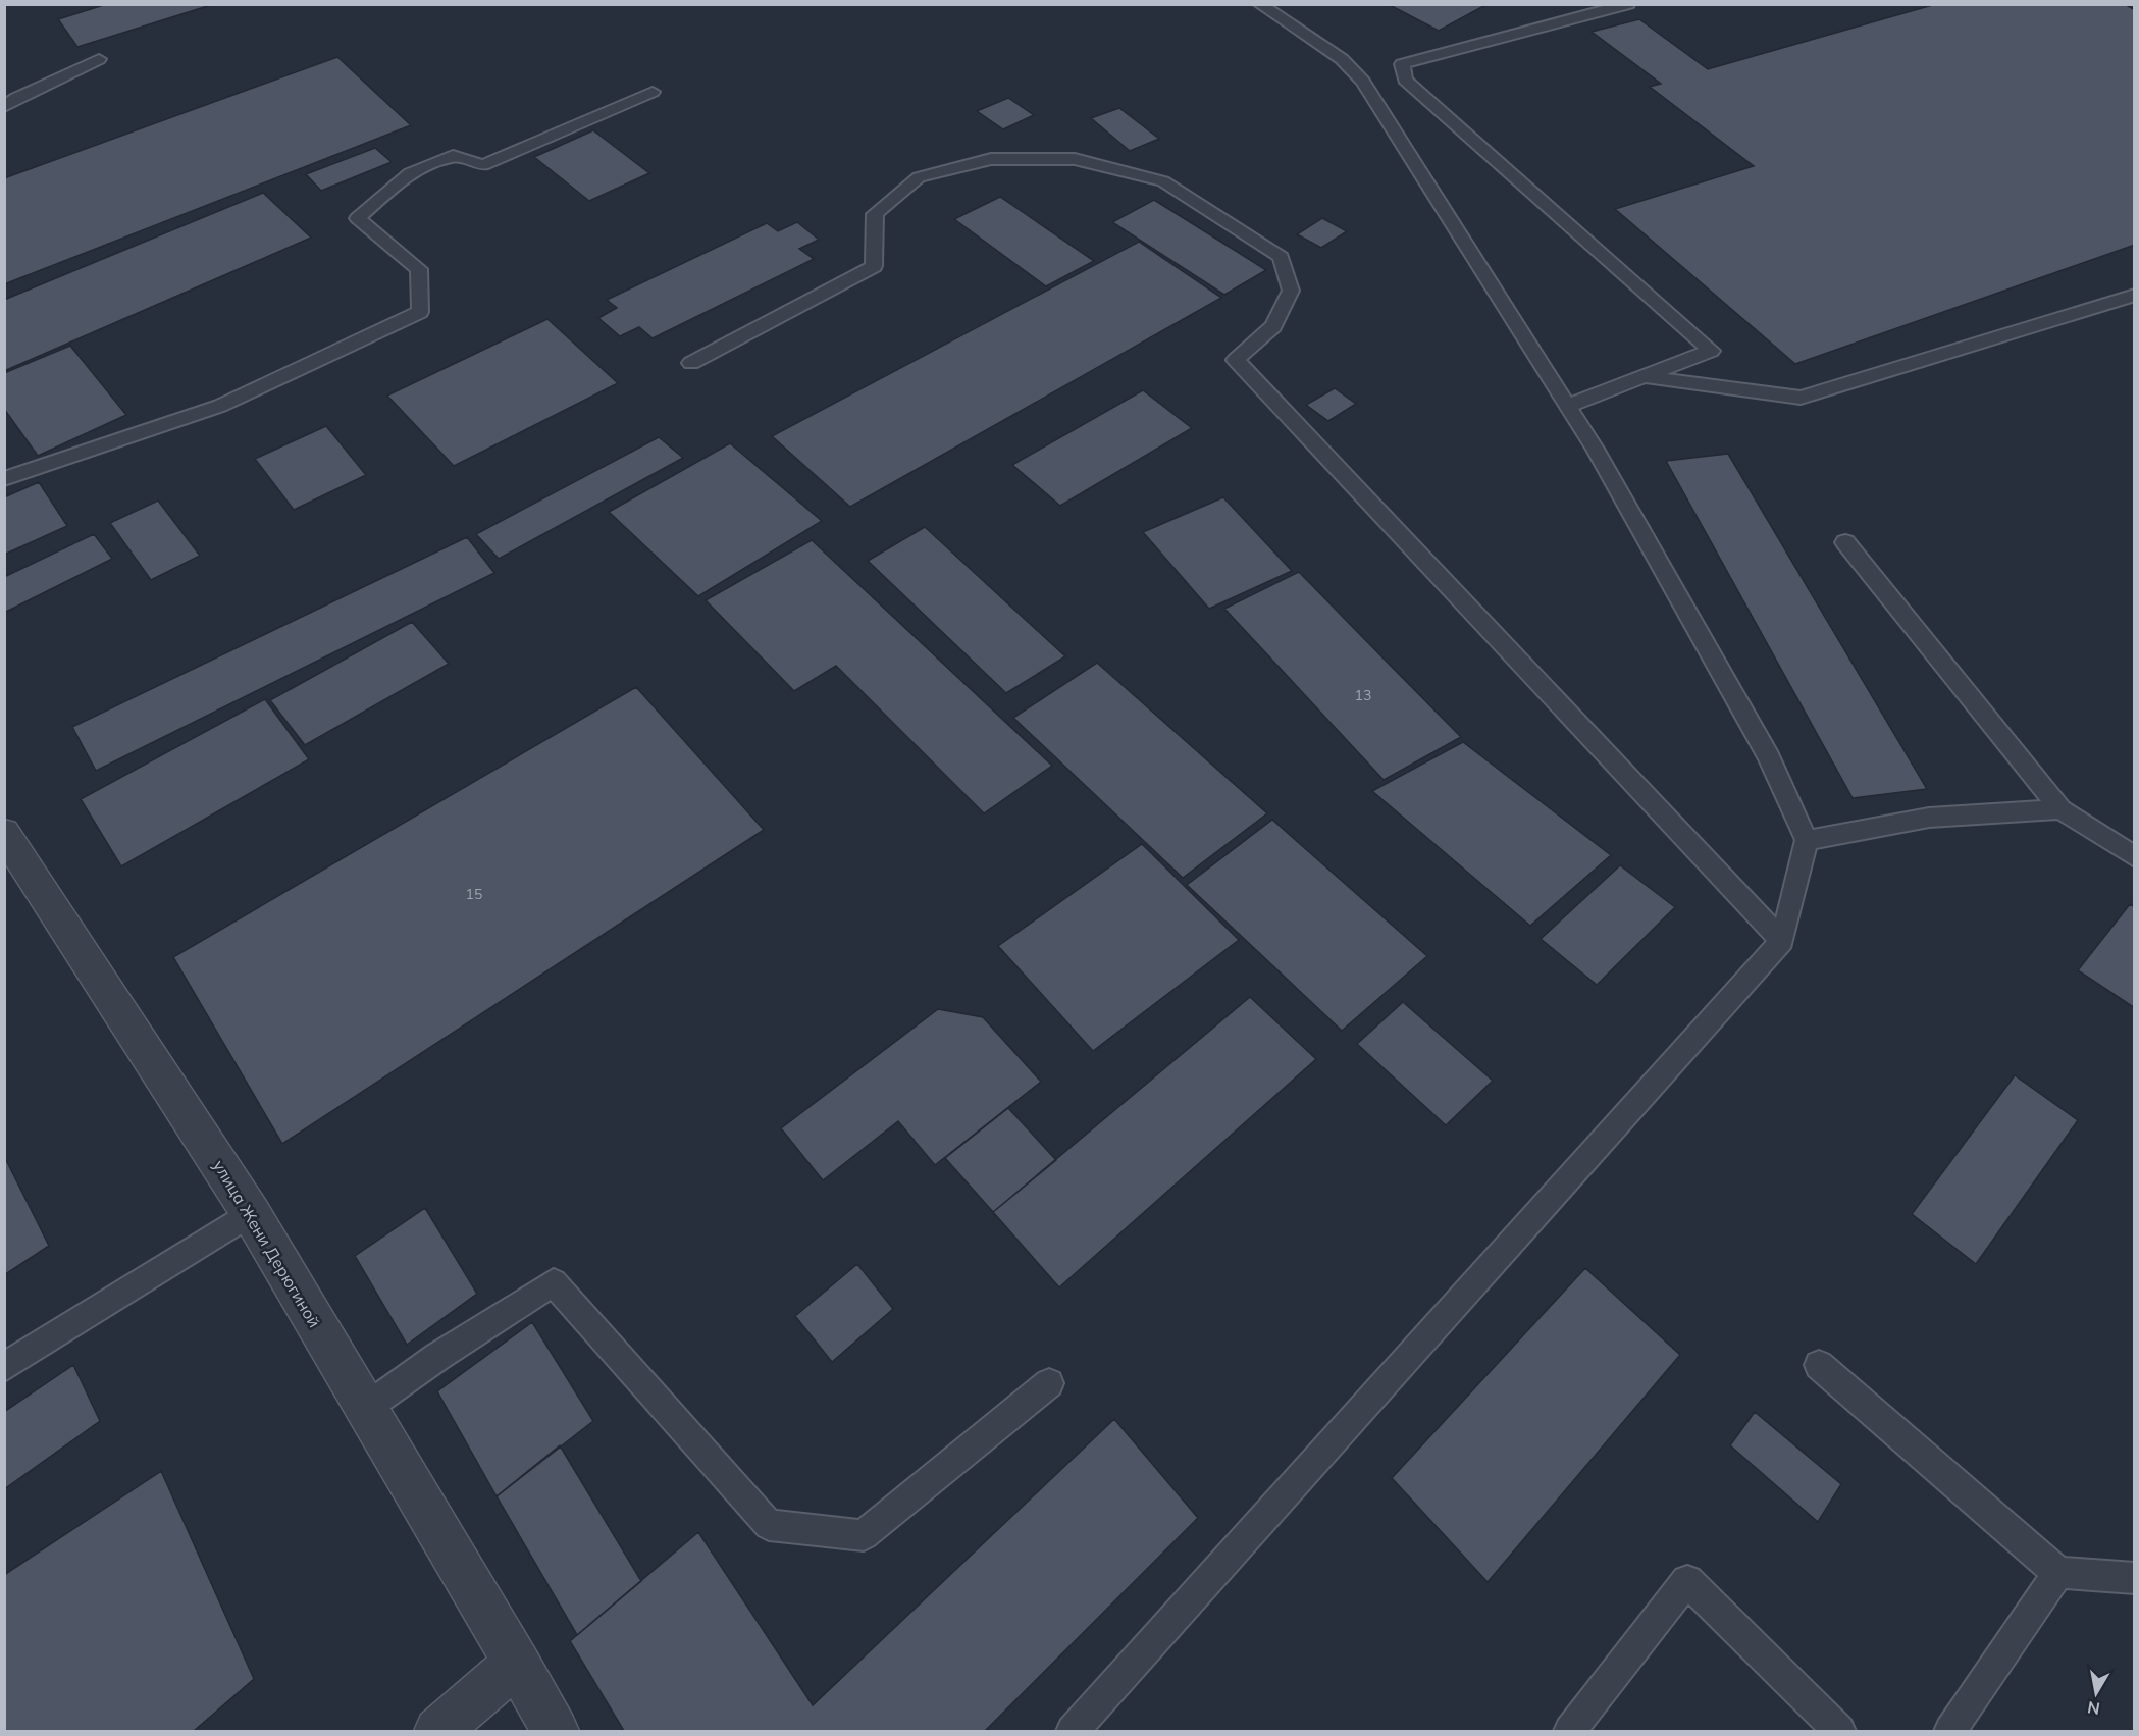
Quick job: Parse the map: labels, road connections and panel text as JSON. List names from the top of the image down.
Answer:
{
  "streets": {
    "street": ["улица Жени Дерюгиной"]
  },
  "house_numbers": ["13", "15"],
  "north": "bottom"
}
